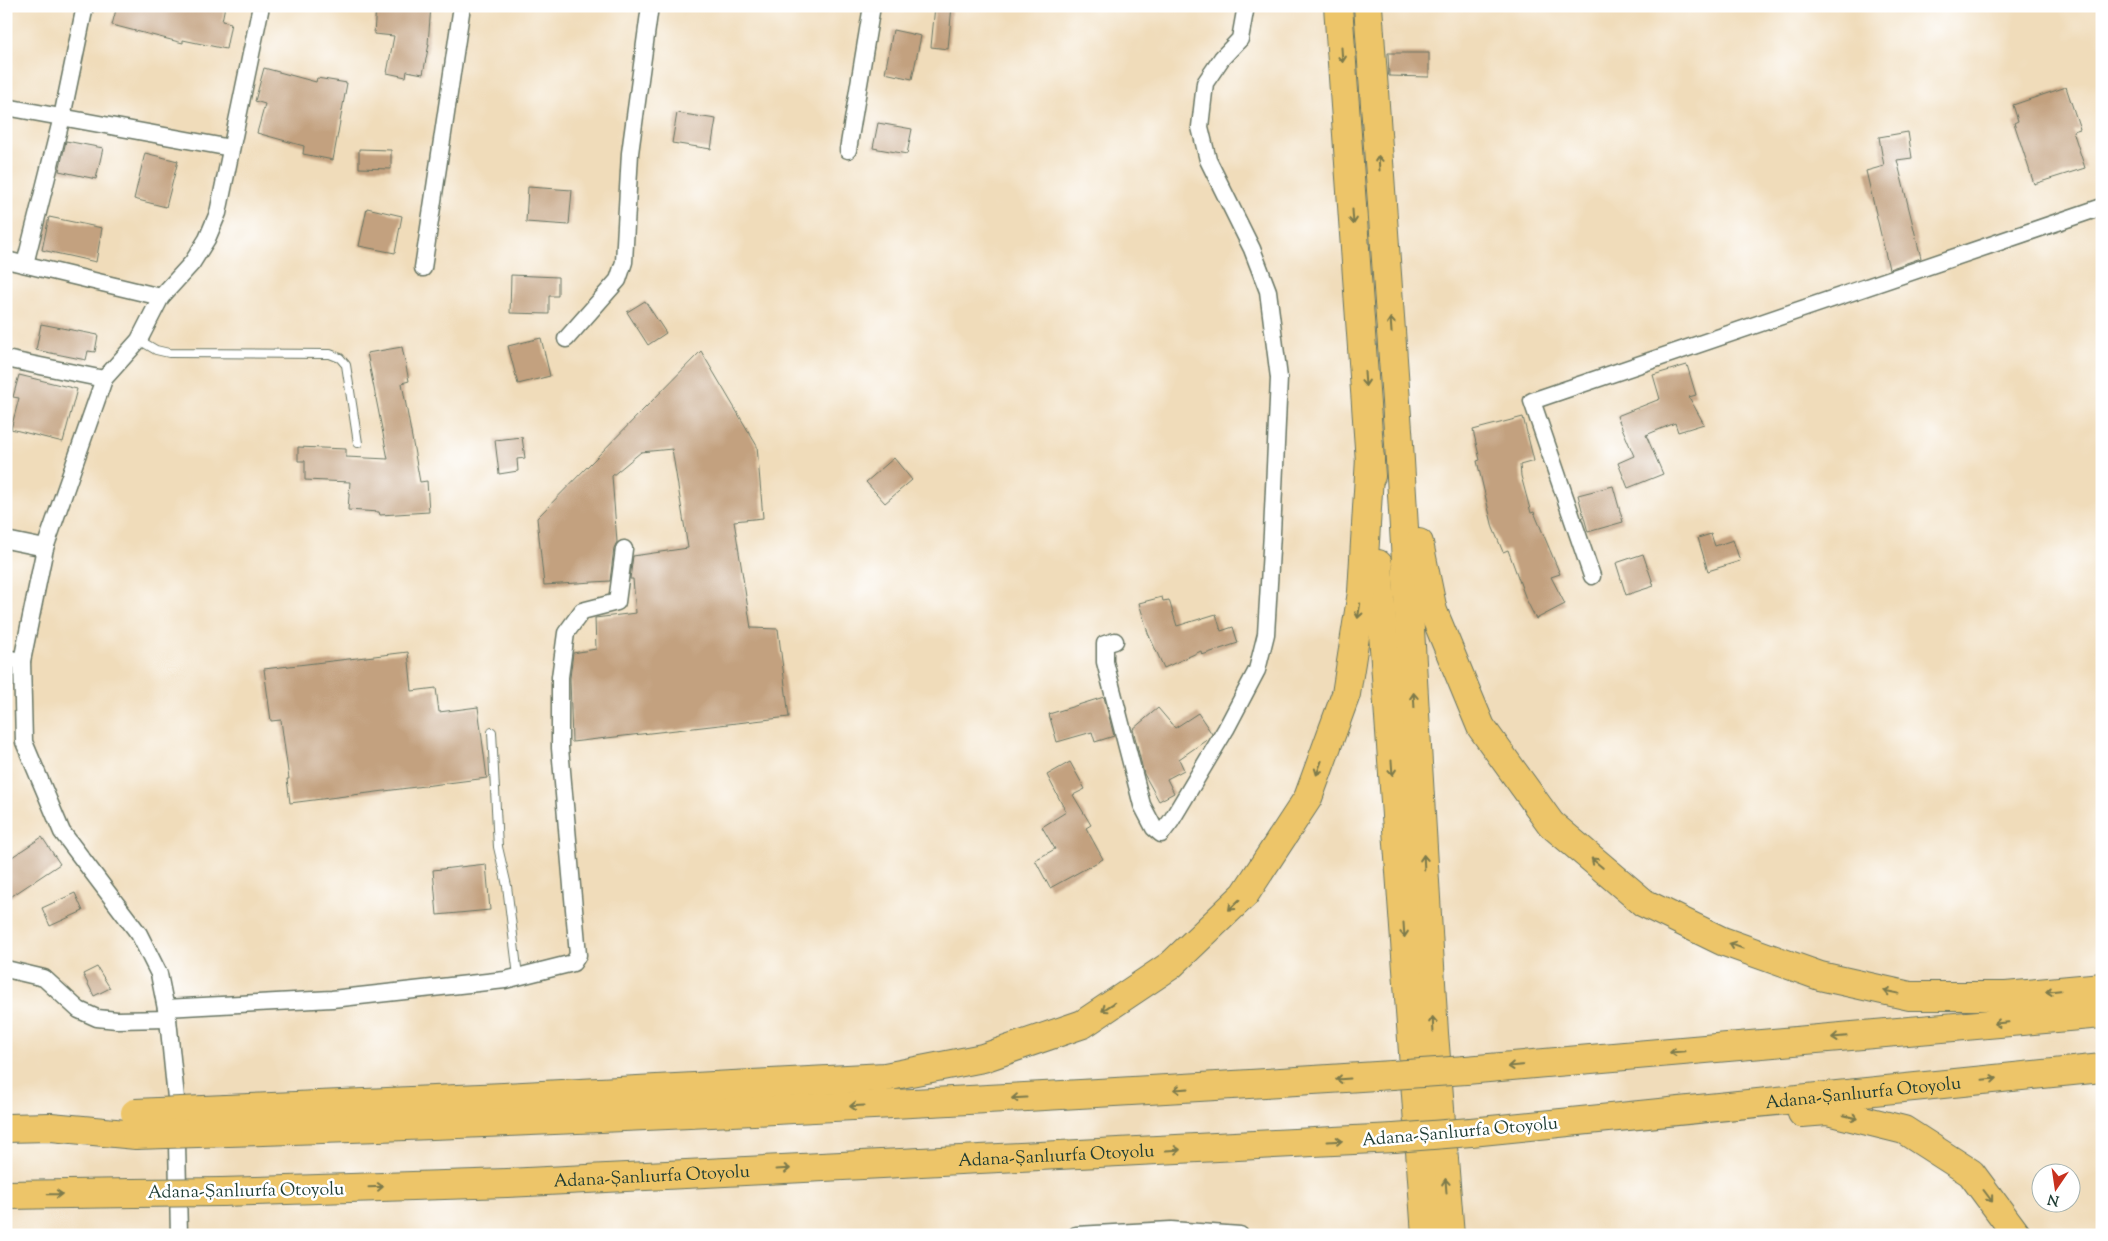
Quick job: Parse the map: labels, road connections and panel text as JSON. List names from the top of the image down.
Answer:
{
  "streets": {
    "highway": ["Adana-Şanlıurfa Otoyolu"]
  },
  "north": "bottom"
}
